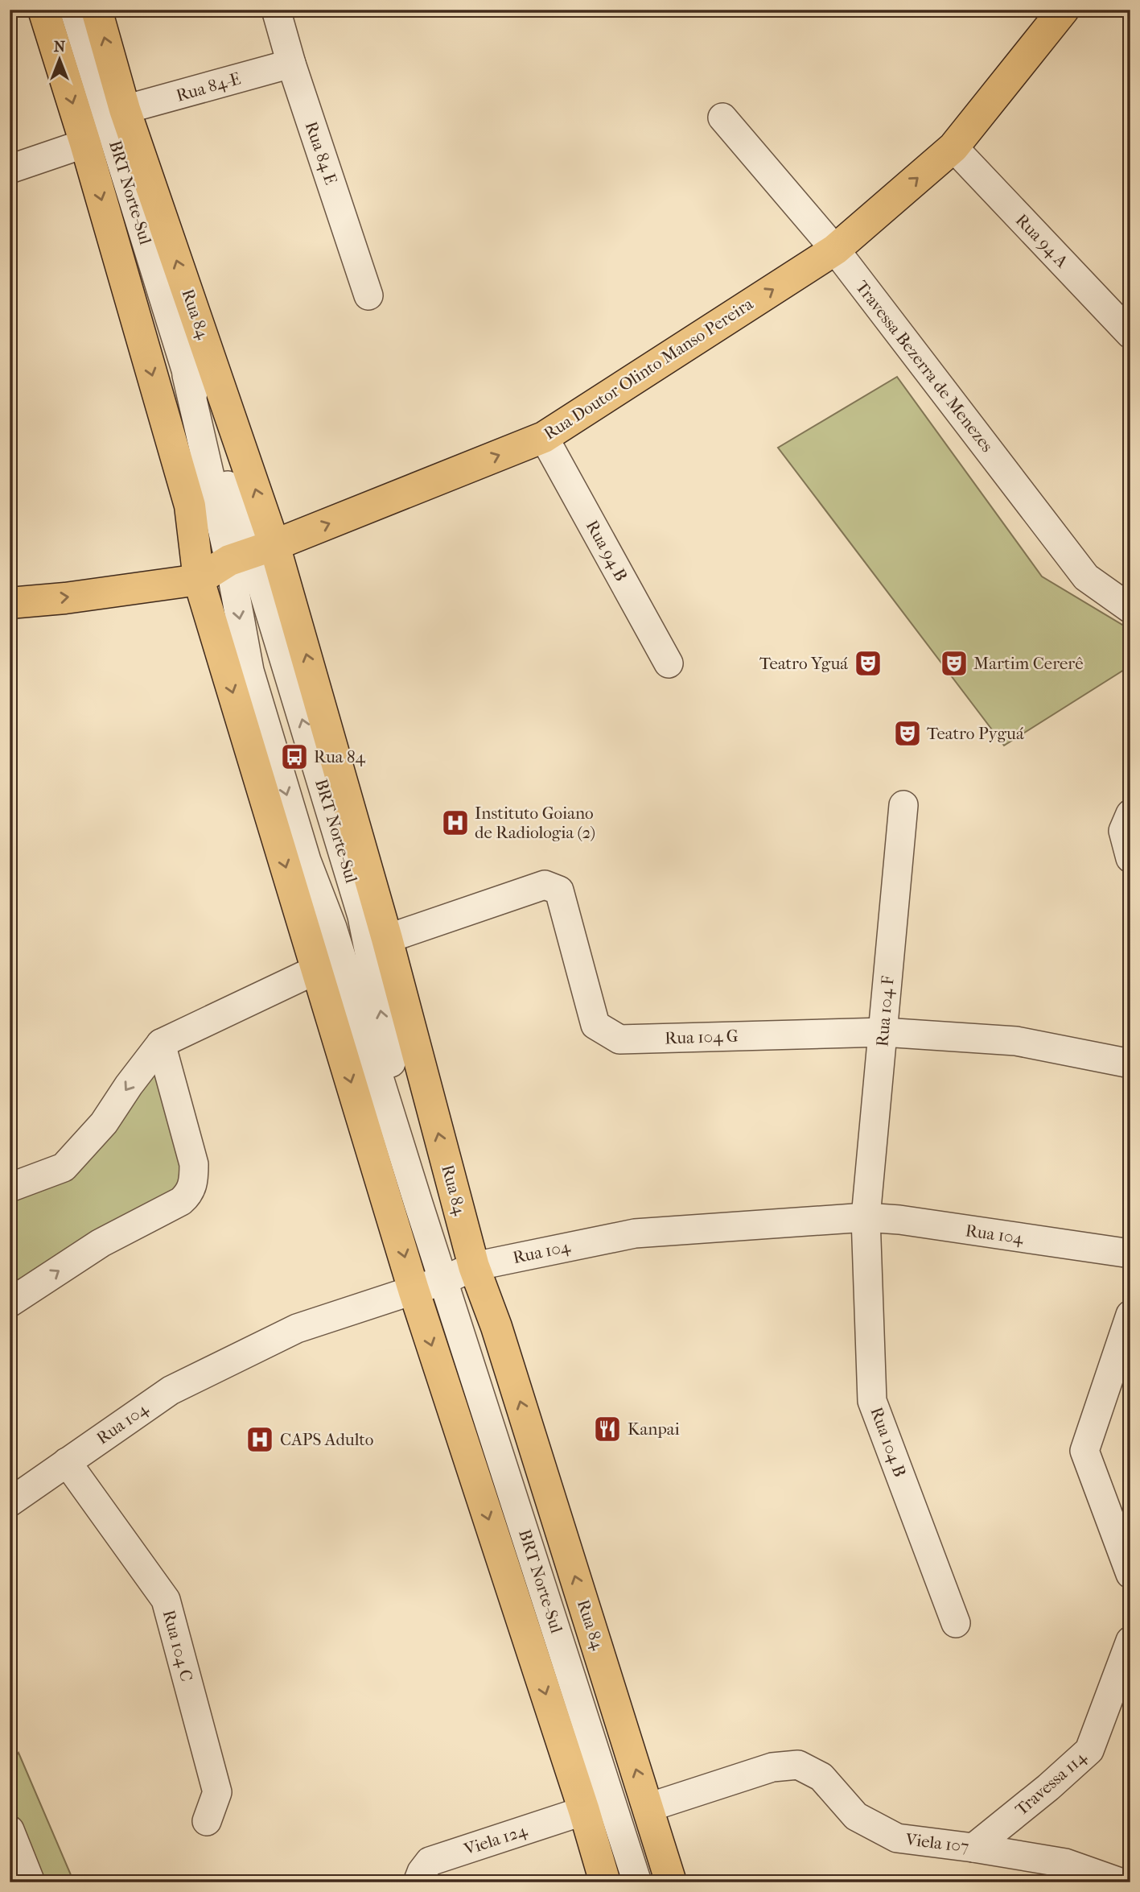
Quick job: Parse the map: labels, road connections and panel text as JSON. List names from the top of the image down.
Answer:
{
  "streets": {
    "main road": ["Rua 84", "Rua Doutor Olinto Manso Pereira"],
    "street": [
      "Rua 84-E",
      "Rua 84 E",
      "BRT Norte-Sul",
      "Rua 94 A",
      "Travessa Bezerra de Menezes",
      "Rua 94 B",
      "Rua 104 F",
      "Rua 104 G",
      "Rua 104",
      "Rua 104 B",
      "Rua 104 C",
      "Travessa 114",
      "Viela 124",
      "Viela 107"
    ]
  },
  "crossings": [
    ["Rua 84-E", "Rua 84 E"],
    ["Rua 84-E", "Rua 84"],
    ["BRT Norte-Sul", "Rua 84"],
    ["BRT Norte-Sul", "Rua Doutor Olinto Manso Pereira"],
    ["BRT Norte-Sul", "Rua 104"],
    ["Rua 94 A", "Rua Doutor Olinto Manso Pereira"],
    ["Rua 84", "Rua Doutor Olinto Manso Pereira"],
    ["Rua 84", "Rua 104 G"],
    ["Rua 84", "Rua 104"],
    ["Rua 84", "Viela 107"],
    ["Travessa Bezerra de Menezes", "Rua Doutor Olinto Manso Pereira"],
    ["Rua Doutor Olinto Manso Pereira", "Rua 94 B"],
    ["Rua 104 F", "Rua 104 G"],
    ["Rua 104 F", "Rua 104"],
    ["Rua 104 F", "Rua 104 B"],
    ["Rua 104", "Rua 104 B"],
    ["Rua 104", "Rua 104 C"],
    ["Travessa 114", "Viela 107"]
  ],
  "one_way": ["Rua Doutor Olinto Manso Pereira"],
  "places": {
    "theatre": ["Teatro Yguá", "Martim Cererê", "Teatro Pyguá"],
    "bus stop": ["Rua 84"],
    "hospital": ["Instituto Goiano de Radiologia (2)", "CAPS Adulto"],
    "restaurant": ["Kanpai"]
  },
  "north": "top"
}
